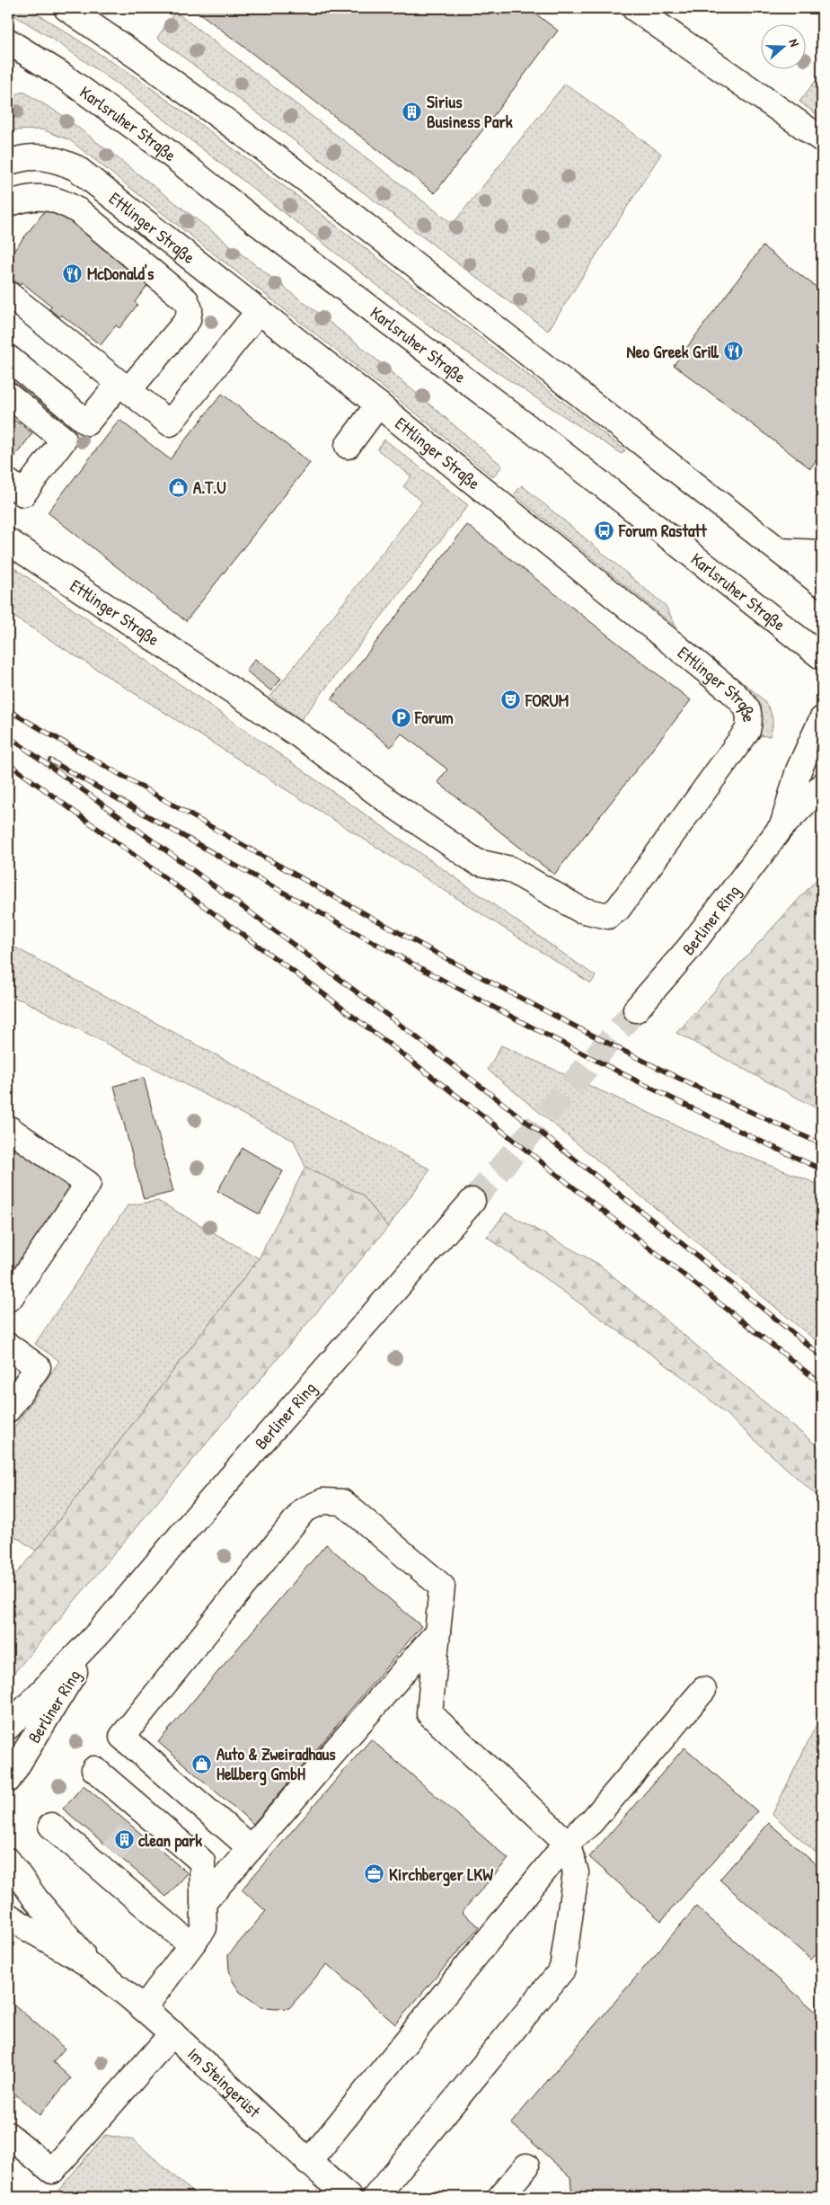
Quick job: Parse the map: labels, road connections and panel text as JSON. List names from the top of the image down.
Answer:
{
  "streets": {
    "street": [
      "Karlsruher Straße",
      "Ettlinger Straße",
      "Berliner Ring",
      "Im Steingerüst"
    ]
  },
  "places": {
    "building": ["Sirius Business Park", "clean park"],
    "restaurant": ["McDonald's", "Neo Greek Grill"],
    "shop": ["A.T.U", "Auto & Zweiradhaus Hellberg GmbH"],
    "bus stop": ["Forum Rastatt"],
    "theatre": ["FORUM"],
    "parking": ["Forum"],
    "office": ["Kirchberger LKW"]
  },
  "north": "right"
}
